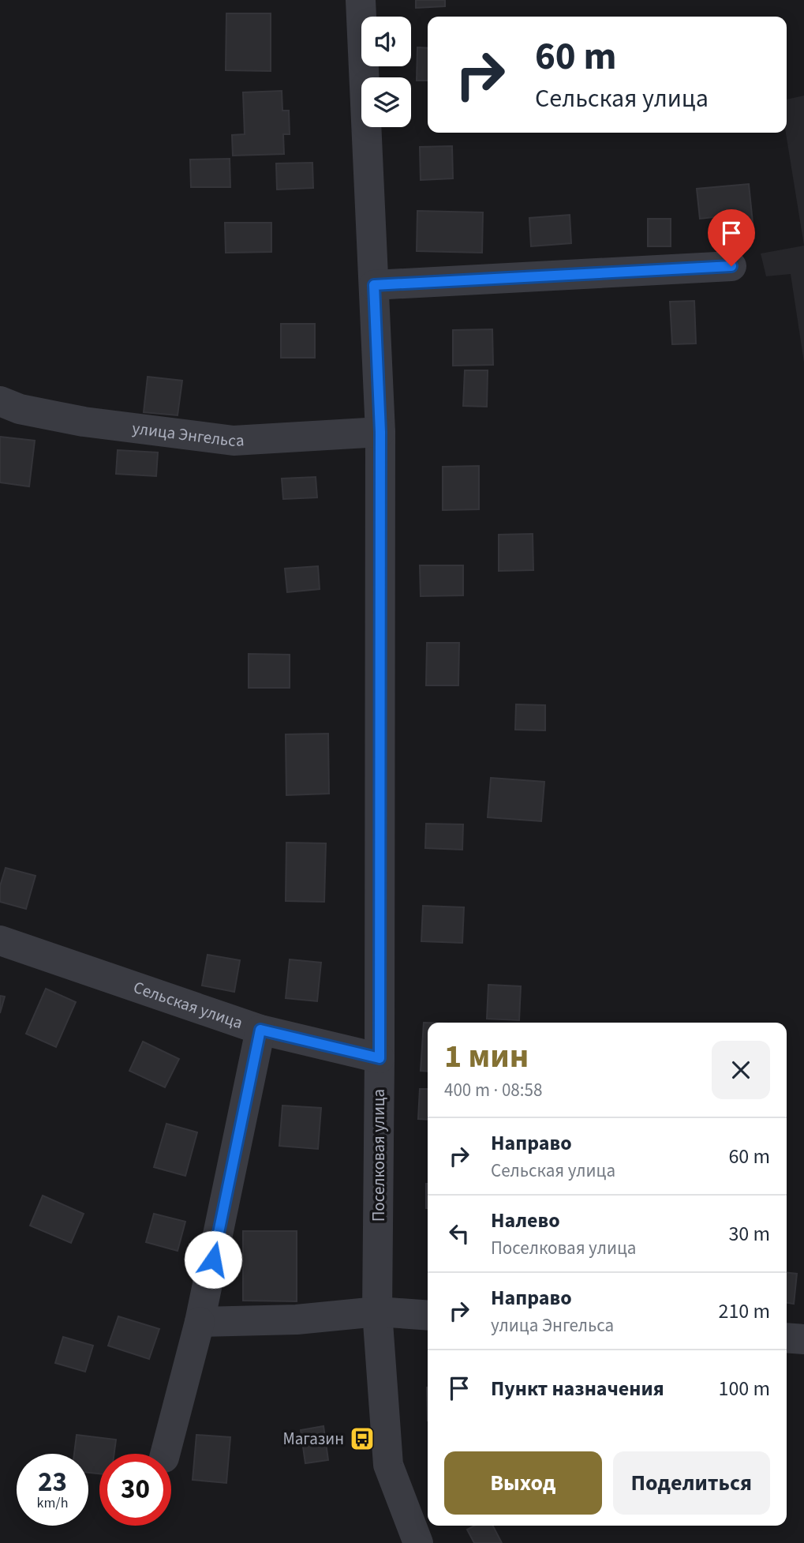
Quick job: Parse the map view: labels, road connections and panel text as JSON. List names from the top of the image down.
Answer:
{
  "streets": {
    "street": ["улица Энгельса", "Сельская улица", "Поселковая улица"]
  },
  "crossings": [
    ["улица Энгельса", "Поселковая улица"],
    ["Сельская улица", "Поселковая улица"]
  ],
  "places": {
    "bus stop": ["Магазин"]
  },
  "page": {
    "turn": ["60 m", "Сельская улица"],
    "heading": ["1 мин", "400 m · 08:58"],
    "list": [
      {
        "name": "Направо",
        "note": "Сельская улица",
        "value": "60 m"
      },
      {
        "name": "Налево",
        "note": "Поселковая улица",
        "value": "30 m"
      },
      {
        "name": "Направо",
        "note": "улица Энгельса",
        "value": "210 m"
      },
      {
        "name": "Пункт назначения",
        "value": "100 m"
      }
    ],
    "buttons": ["Выход", "Поделиться"],
    "speed": "23 km/h",
    "limit": "30"
  }
}
